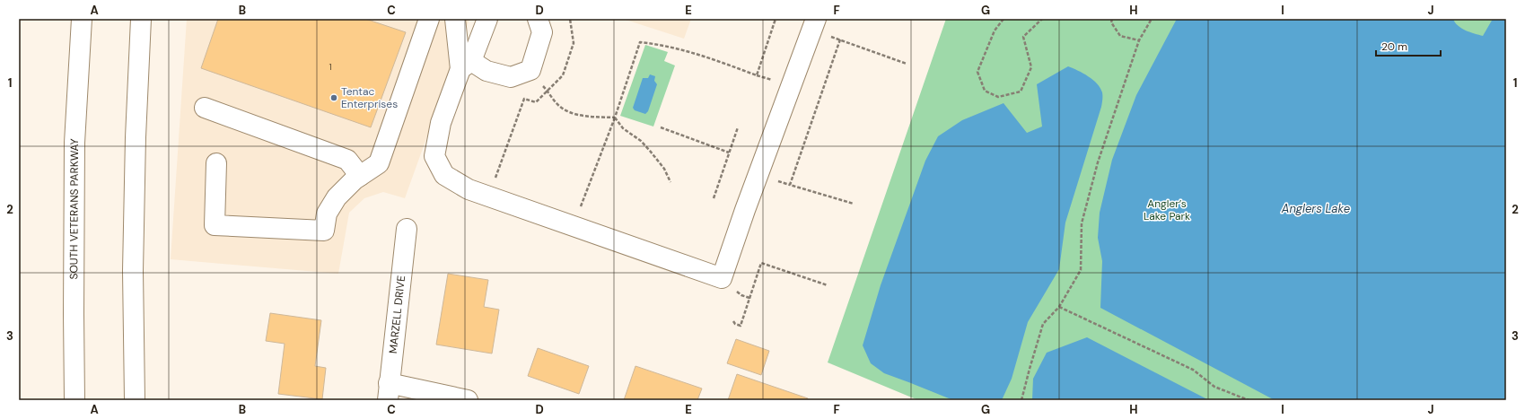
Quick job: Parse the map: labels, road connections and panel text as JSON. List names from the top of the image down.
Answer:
{
  "streets": {
    "main road": ["SOUTH VETERANS PARKWAY", "MARZELL DRIVE"]
  },
  "water": ["Anglers Lake"],
  "parks": ["Angler’s Lake Park"],
  "places": ["Tentac Enterprises"],
  "house_numbers": ["1"],
  "scale_bar": "20 m",
  "grid": {
    "columns": [
      "A",
      "B",
      "C",
      "D",
      "E",
      "F",
      "G",
      "H",
      "I",
      "J"
    ],
    "rows": ["1", "2", "3"]
  }
}
